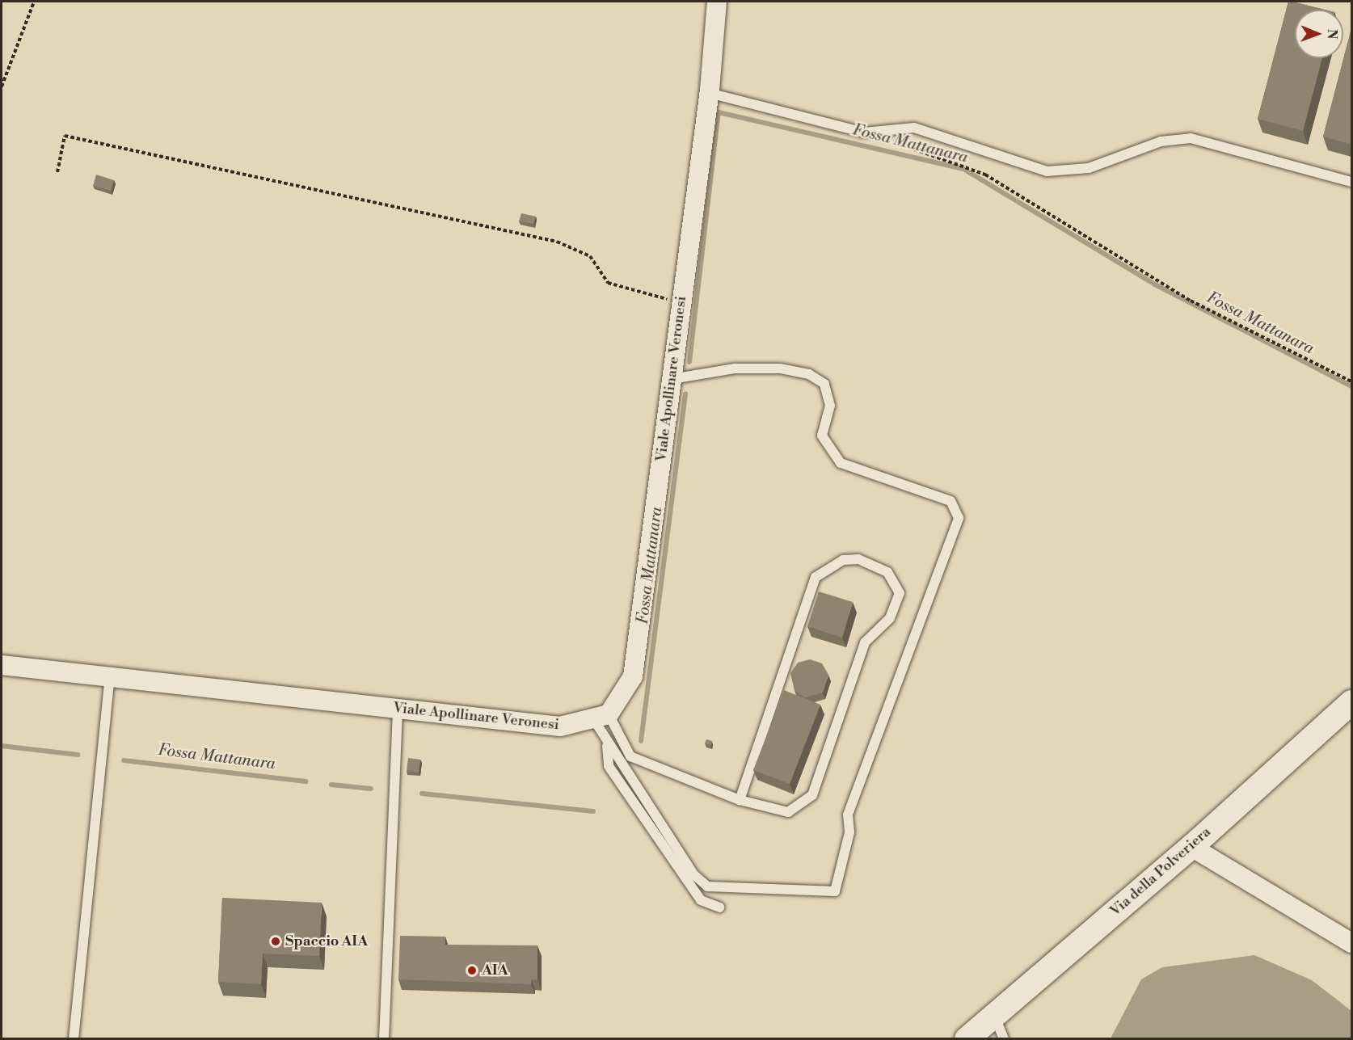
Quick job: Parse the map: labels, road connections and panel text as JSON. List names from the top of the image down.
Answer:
{
  "streets": {
    "street": ["Viale Apollinare Veronesi", "Via della Polveriera"]
  },
  "water": ["Fossa Mattanara"],
  "places": ["Spaccio AIA", "AIA"],
  "north": "right"
}
